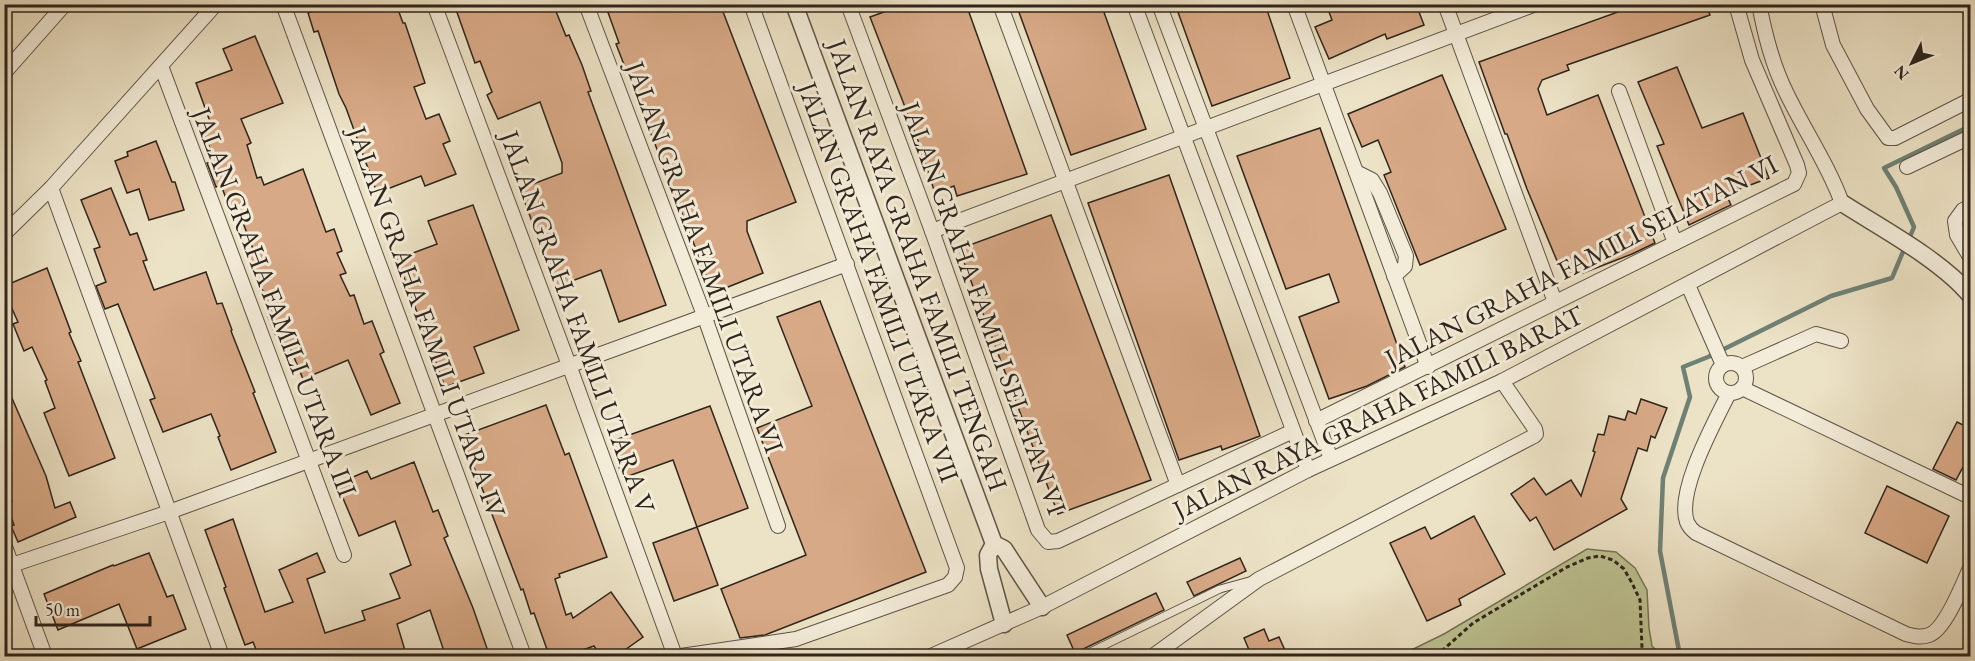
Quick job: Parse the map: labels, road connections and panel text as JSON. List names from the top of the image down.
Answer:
{
  "streets": {
    "street": [
      "JALAN GRAHA FAMILI UTARA VI",
      "JALAN GRAHA FAMILI SELATAN VI",
      "JALAN RAYA GRAHA FAMILI TENGAH",
      "JALAN GRAHA FAMILI UTARA VII",
      "JALAN GRAHA FAMILI UTARA III",
      "JALAN GRAHA FAMILI UTARA IV",
      "JALAN GRAHA FAMILI UTARA V",
      "JALAN RAYA GRAHA FAMILI BARAT"
    ]
  },
  "crossings": [
    ["JALAN RAYA GRAHA FAMILI TENGAH", "JALAN RAYA GRAHA FAMILI BARAT"]
  ],
  "scale_bar": "50 m",
  "north": "bottom left"
}
